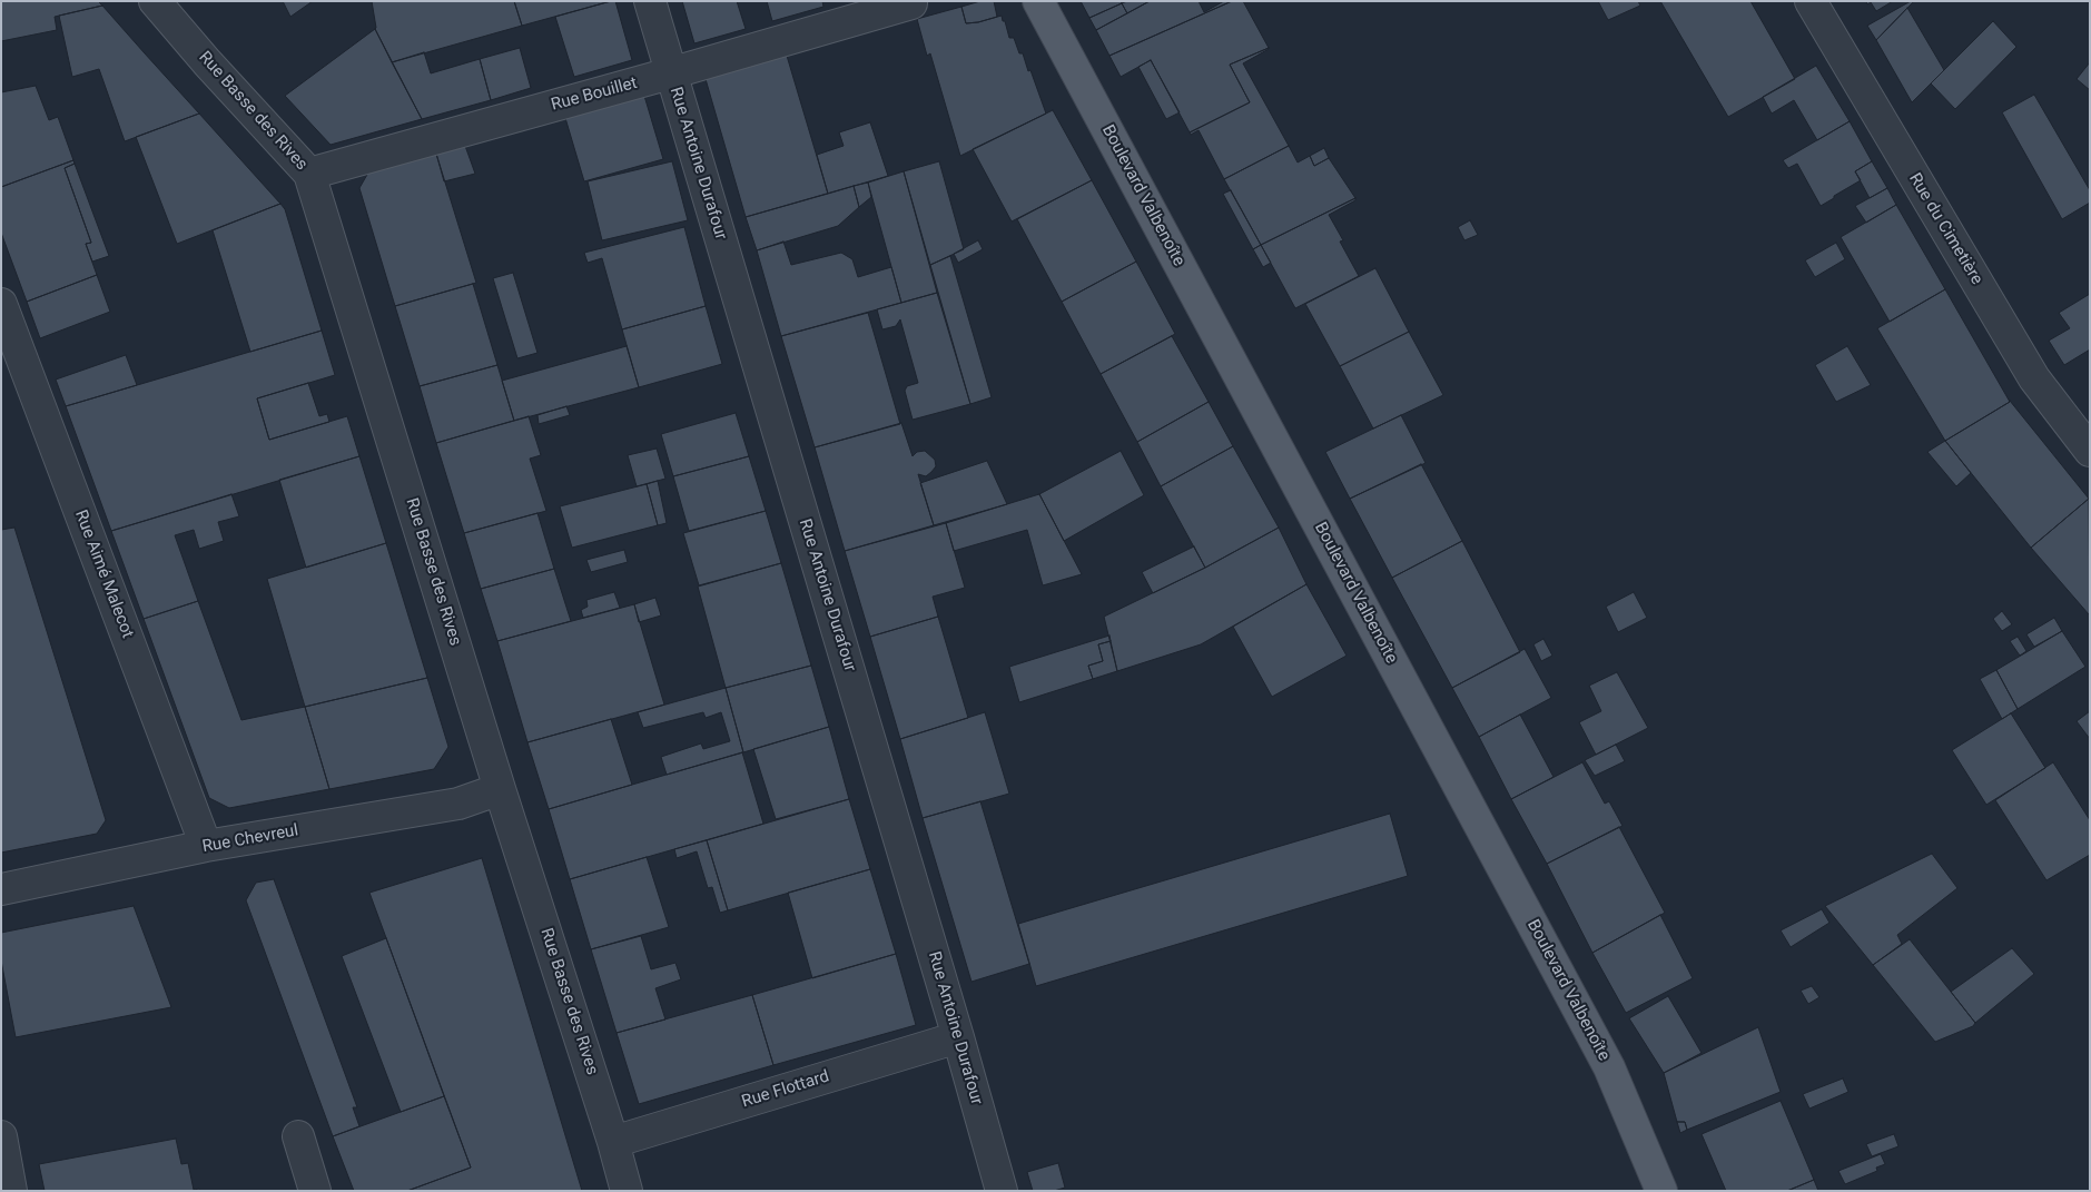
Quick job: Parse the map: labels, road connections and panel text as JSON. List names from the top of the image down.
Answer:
{
  "streets": {
    "main road": ["Boulevard Valbenoîte"],
    "street": [
      "Rue Bouillet",
      "Rue Basse des Rives",
      "Rue Antoine Durafour",
      "Rue du Cimetière",
      "Rue Aimé Malecot",
      "Rue Chevreul",
      "Rue Flottard"
    ]
  },
  "crossings": [
    ["Rue Bouillet", "Rue Basse des Rives"],
    ["Rue Bouillet", "Rue Antoine Durafour"],
    ["Rue Basse des Rives", "Rue Chevreul"],
    ["Rue Basse des Rives", "Rue Flottard"],
    ["Rue Antoine Durafour", "Rue Flottard"],
    ["Rue Aimé Malecot", "Rue Chevreul"]
  ]
}
